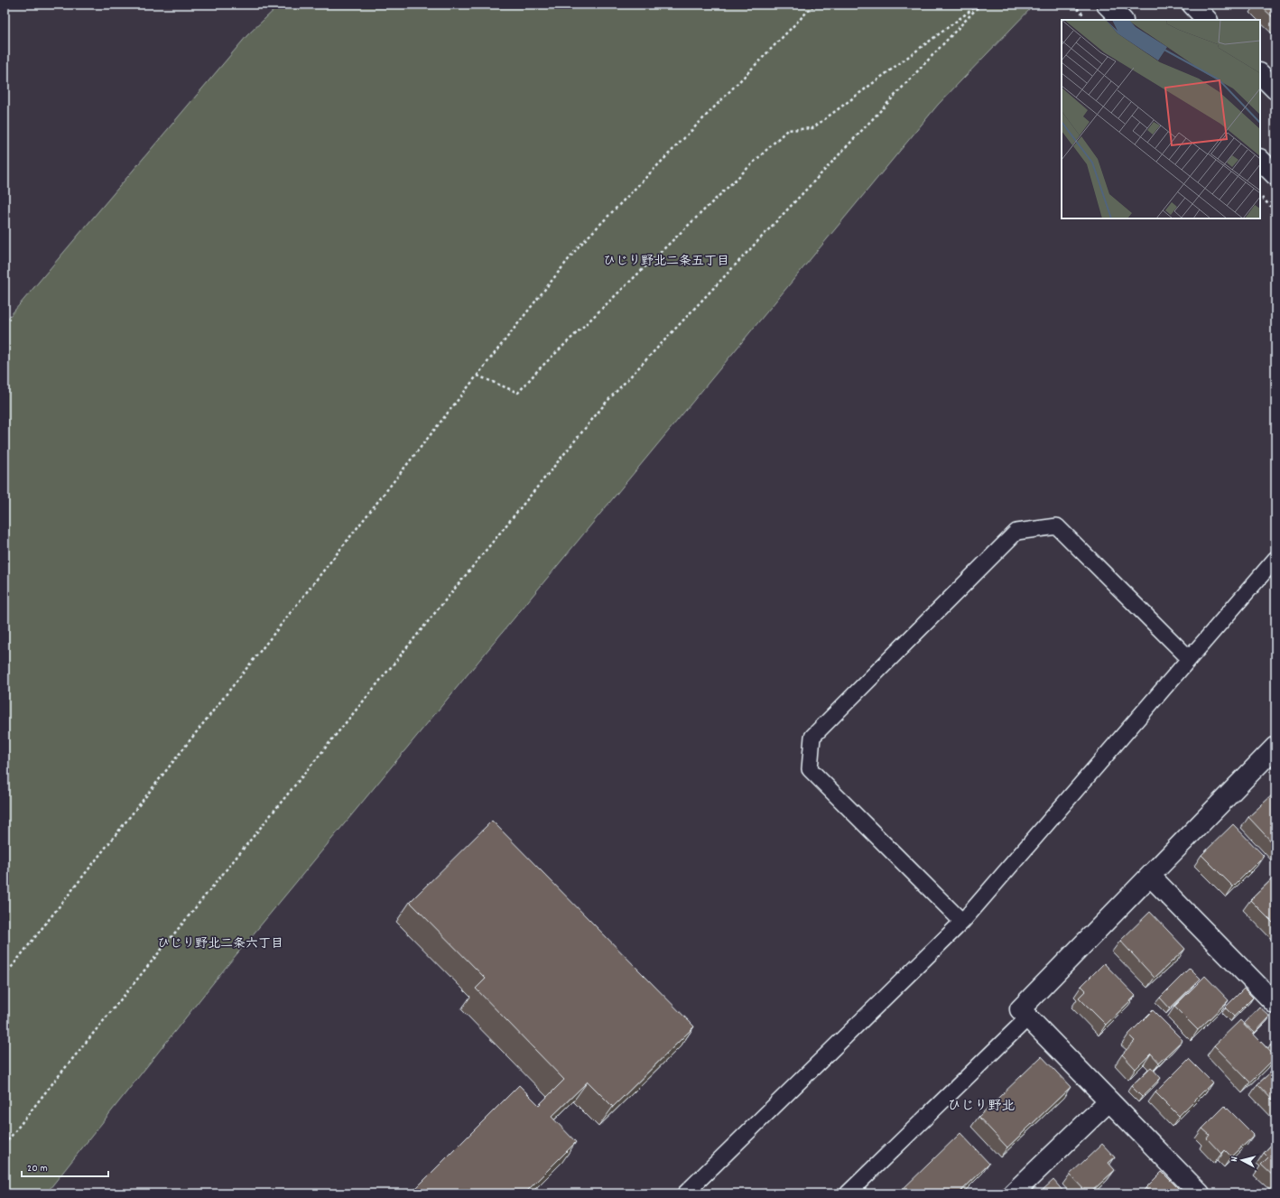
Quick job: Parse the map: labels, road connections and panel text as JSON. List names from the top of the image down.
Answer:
{
  "districts": ["ひじり野北二条五丁目", "ひじり野北二条六丁目", "ひじり野北"],
  "scale_bar": "20 m",
  "north": "left"
}
